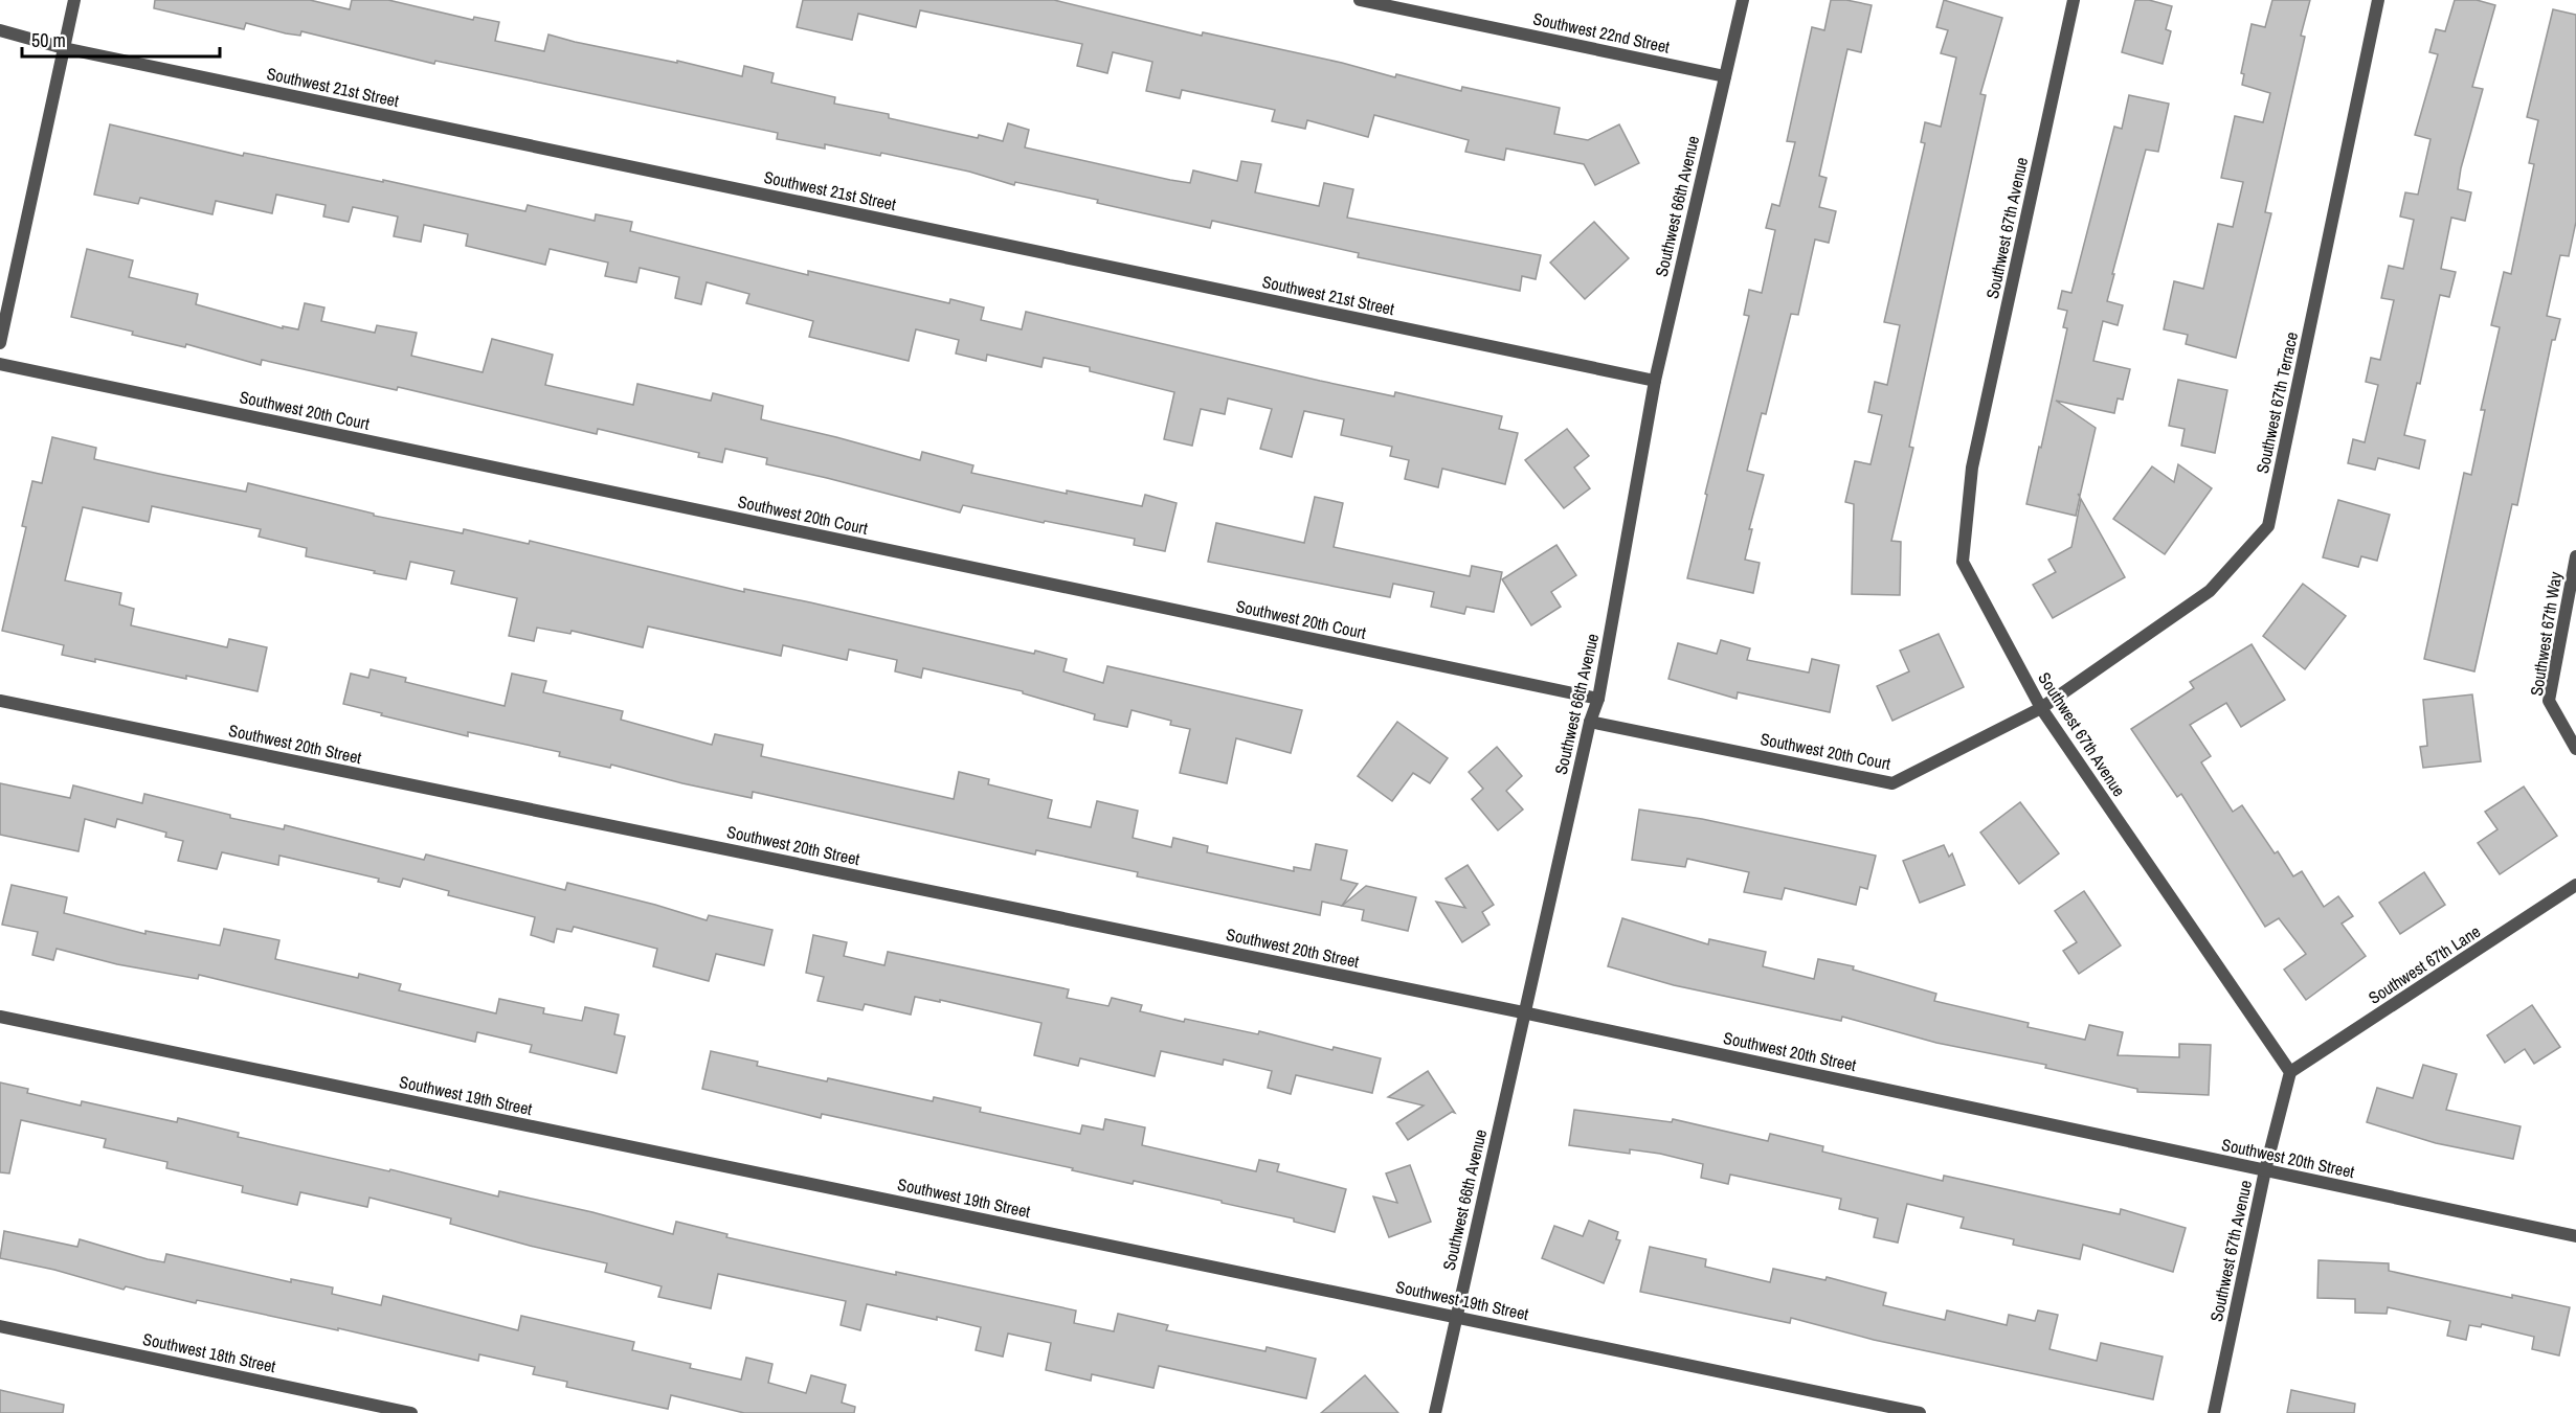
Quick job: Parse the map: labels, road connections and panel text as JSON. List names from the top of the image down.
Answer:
{
  "streets": {
    "street": [
      "Southwest 22nd Street",
      "Southwest 21st Street",
      "Southwest 66th Avenue",
      "Southwest 67th Avenue",
      "Southwest 67th Terrace",
      "Southwest 20th Court",
      "Southwest 67th Way",
      "Southwest 20th Street",
      "Southwest 67th Lane",
      "Southwest 19th Street",
      "Southwest 18th Street"
    ]
  },
  "crossings": [
    ["Southwest 22nd Street", "Southwest 66th Avenue"],
    ["Southwest 21st Street", "Southwest 66th Avenue"],
    ["Southwest 66th Avenue", "Southwest 20th Court"],
    ["Southwest 66th Avenue", "Southwest 20th Street"],
    ["Southwest 66th Avenue", "Southwest 19th Street"],
    ["Southwest 67th Avenue", "Southwest 67th Terrace"],
    ["Southwest 67th Avenue", "Southwest 20th Court"],
    ["Southwest 67th Avenue", "Southwest 20th Street"],
    ["Southwest 67th Avenue", "Southwest 67th Lane"],
    ["Southwest 67th Terrace", "Southwest 20th Court"]
  ],
  "scale_bar": "50 m"
}
